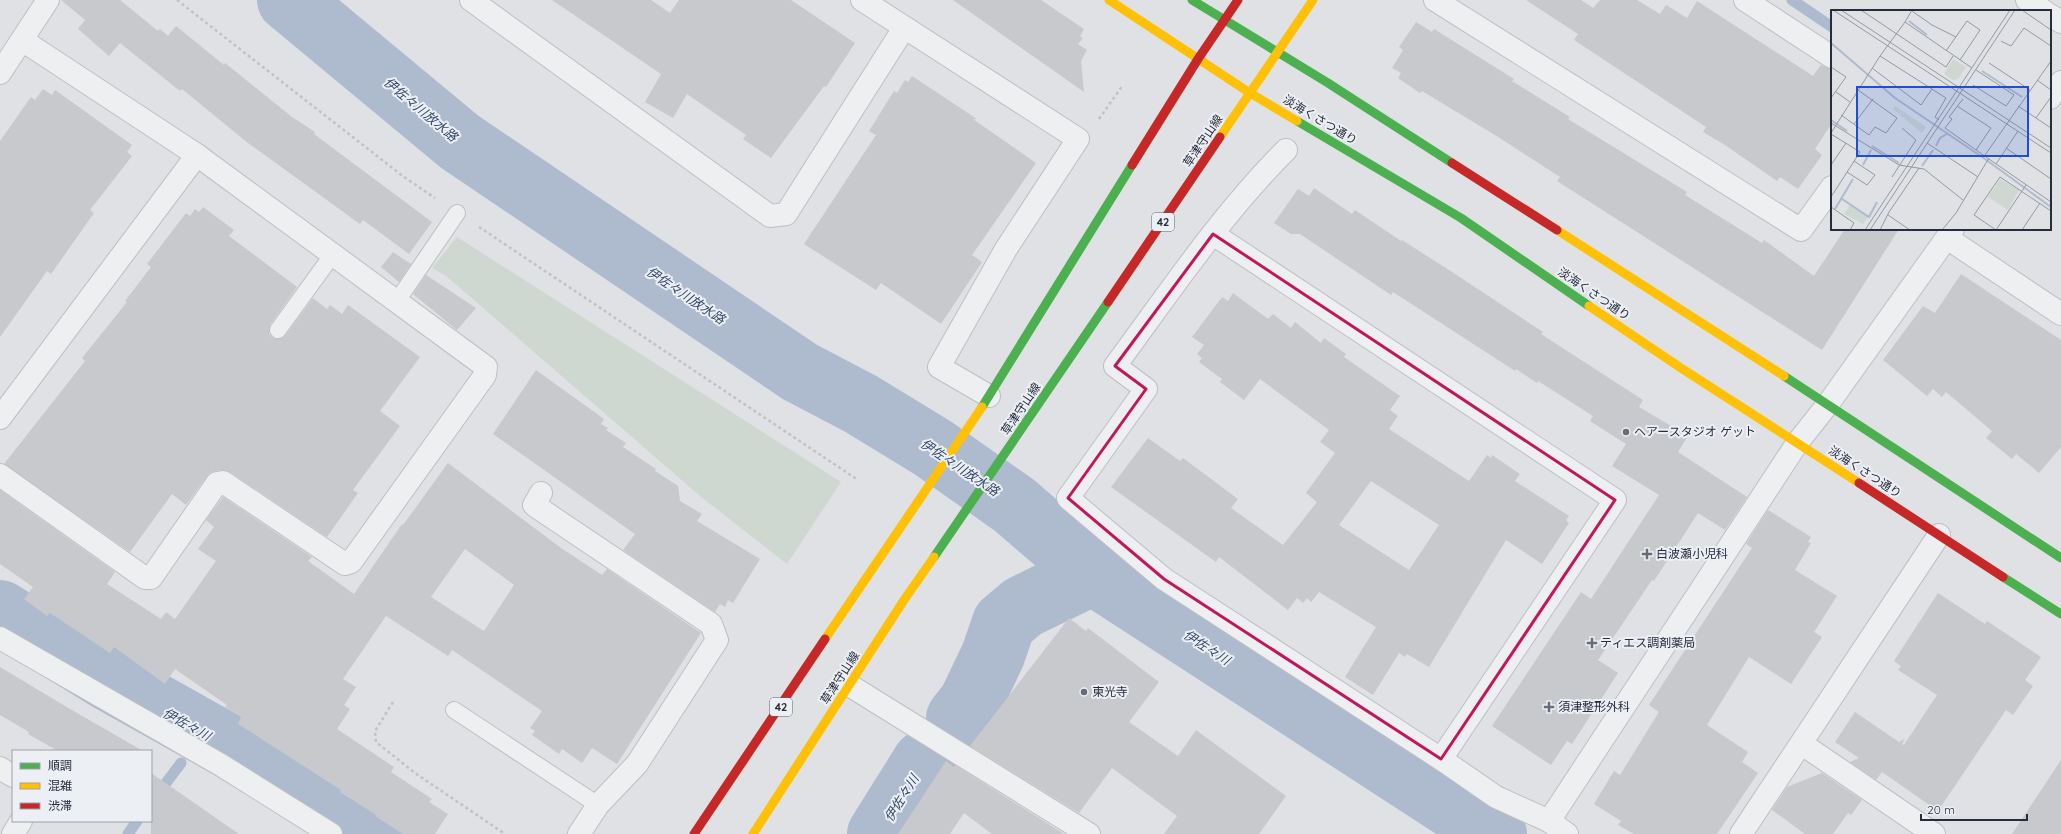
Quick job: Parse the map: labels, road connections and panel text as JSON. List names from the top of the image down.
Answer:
{
  "streets": {
    "street": ["淡海くさつ通り", "草津守山線", "42"]
  },
  "crossings": [
    ["淡海くさつ通り", "草津守山線"],
    ["淡海くさつ通り", "42"]
  ],
  "water": ["伊佐々川放水路", "伊佐々川"],
  "places": {
    "other": ["ヘアースタジオ ゲット", "東光寺"],
    "health": ["白波瀬小児科", "ティエス調剤薬局", "須津整形外科"]
  },
  "legend": ["順調", "混雑", "渋滞"],
  "scale_bar": "20 m"
}
